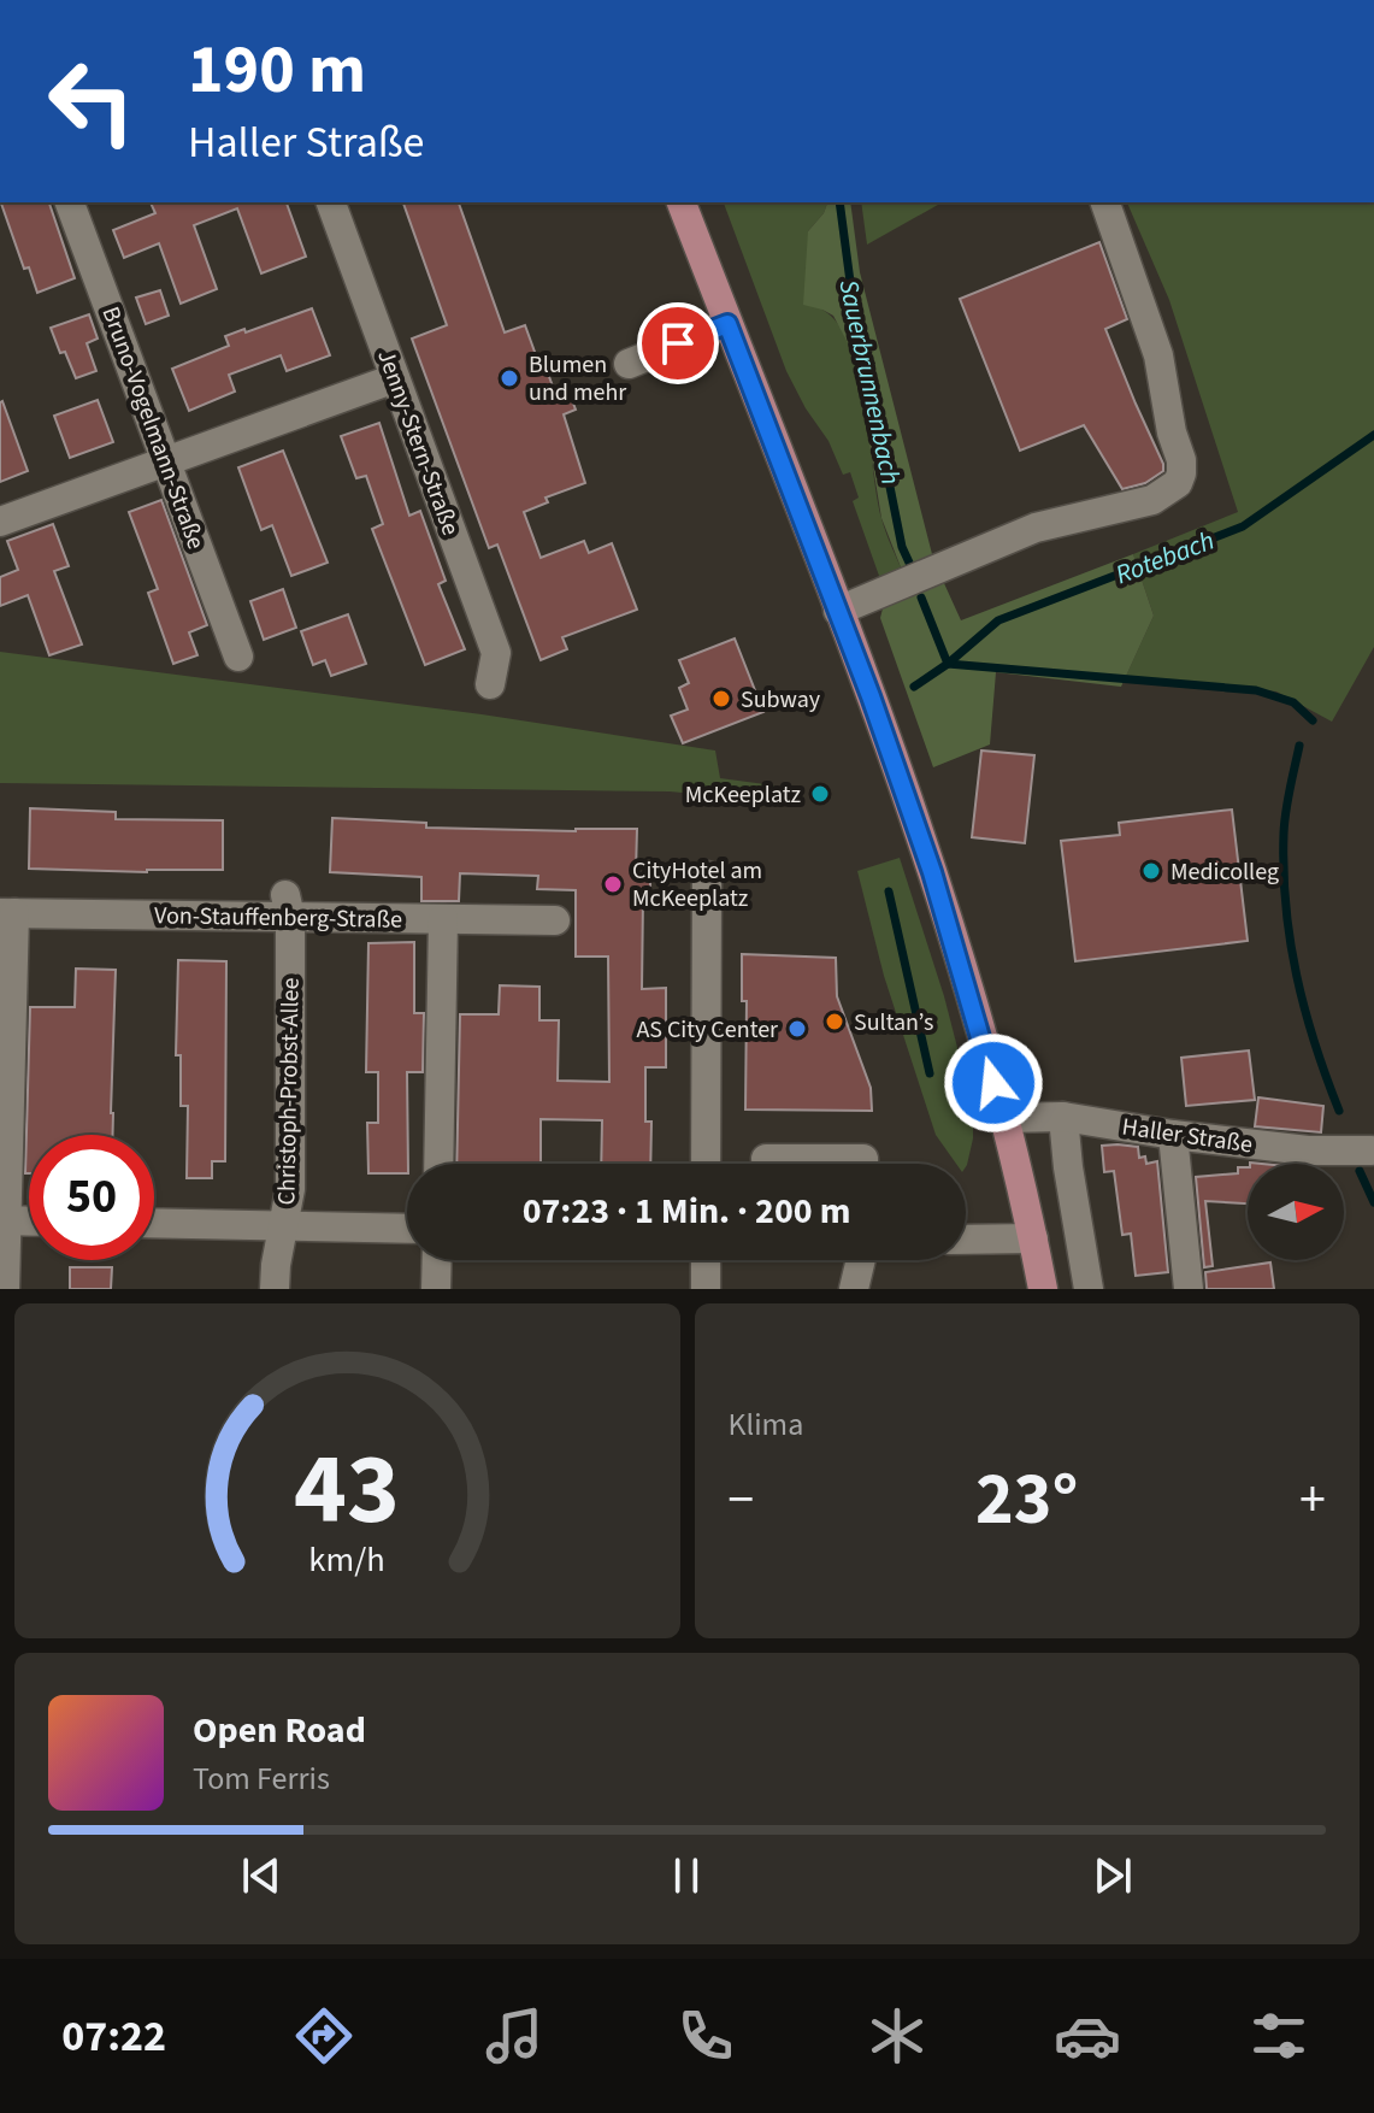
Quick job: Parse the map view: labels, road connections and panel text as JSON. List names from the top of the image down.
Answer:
{
  "streets": {
    "street": [
      "Bruno-Vogelmann-Straße",
      "Jenny-Stern-Straße",
      "Von-Stauffenberg-Straße",
      "Christoph-Probst-Allee",
      "Haller Straße"
    ]
  },
  "crossings": [
    ["Von-Stauffenberg-Straße", "Christoph-Probst-Allee"]
  ],
  "water": ["Sauerbrunnenbach", "Rotebach"],
  "places": [
    "Blumen und mehr",
    "Subway",
    "McKeeplatz",
    "Medicolleg",
    "CityHotel am McKeeplatz",
    "Sultan’s",
    "AS City Center"
  ],
  "north": "right",
  "page": {
    "turn": ["190 m", "Haller Straße"],
    "limit": "50",
    "trip": "07:23 · 1 Min. · 200 m",
    "tile": "Klima",
    "heat": ["−", "23°", "+"],
    "song": ["Open Road", "Tom Ferris"],
    "tabs": "07:22",
    "gauge": ["43", "km/h"]
  }
}
